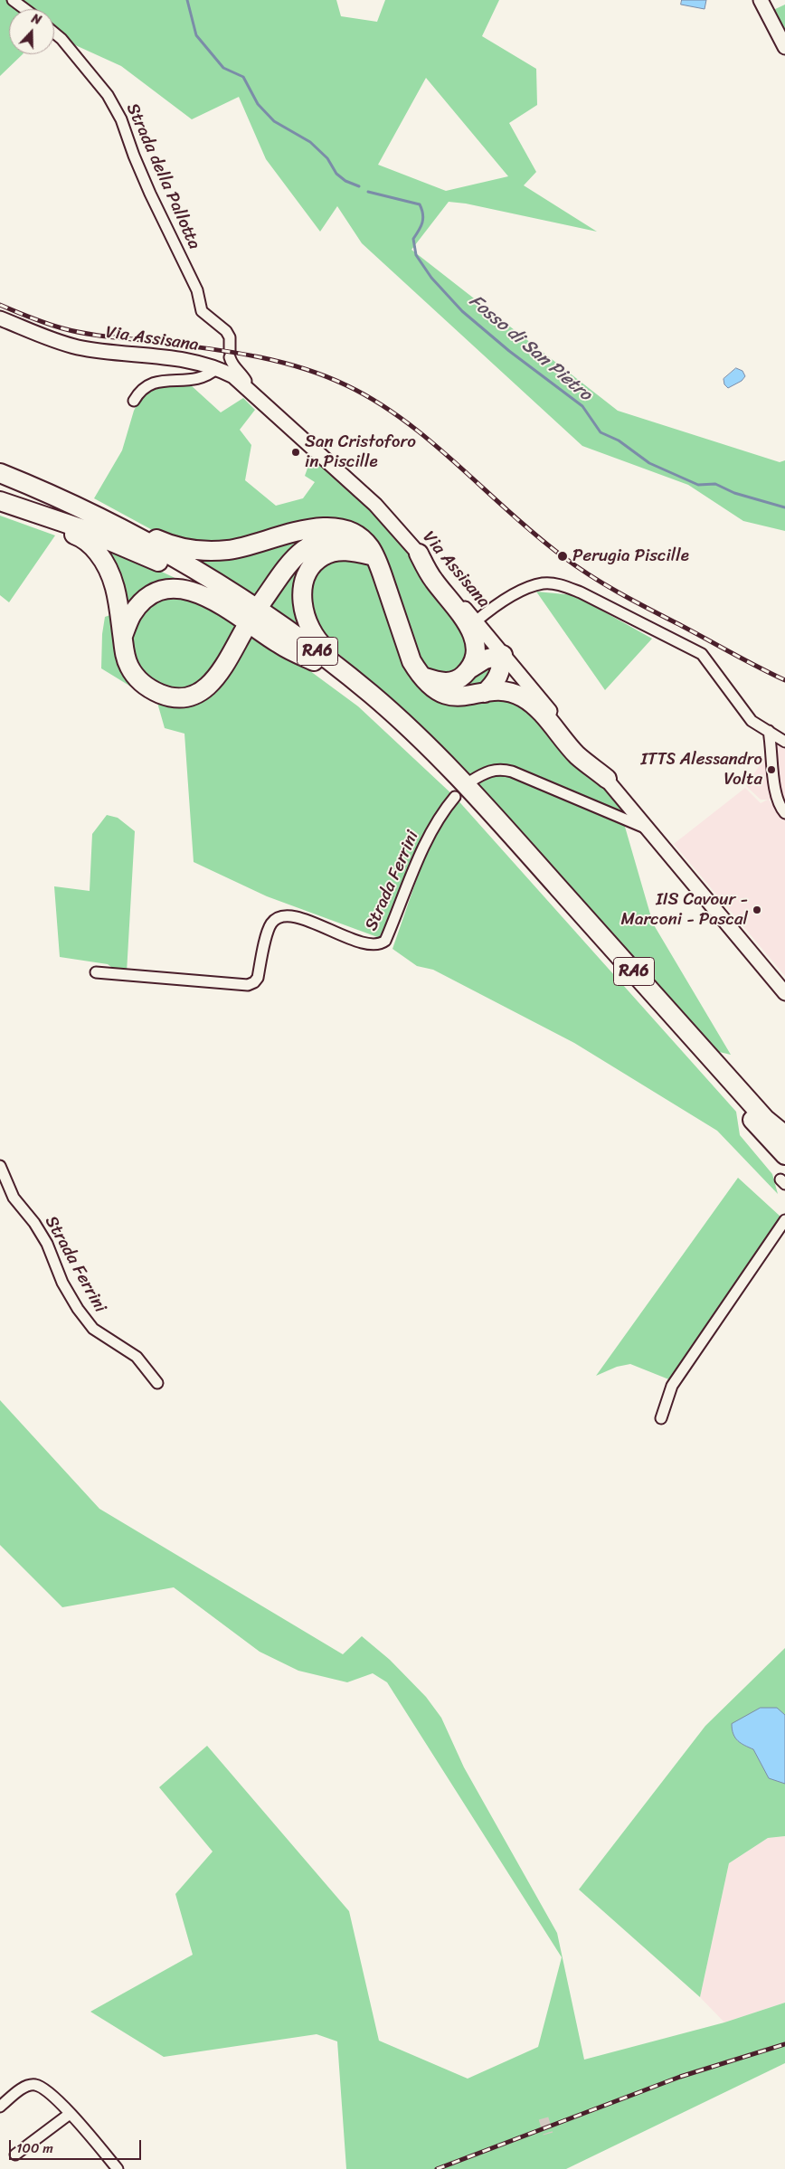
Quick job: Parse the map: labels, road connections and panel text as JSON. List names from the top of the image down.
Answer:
{
  "streets": {
    "highway": ["RA6"],
    "main road": ["Via Assisana"],
    "street": ["Strada della Pallotta", "Strada Ferrini"]
  },
  "crossings": [
    ["Strada della Pallotta", "Via Assisana"]
  ],
  "water": ["Fosso di San Pietro"],
  "places": [
    "San Cristoforo in Piscille",
    "Perugia Piscille",
    "ITTS Alessandro Volta",
    "IIS Cavour - Marconi - Pascal"
  ],
  "scale_bar": "100 m",
  "north": "top"
}
